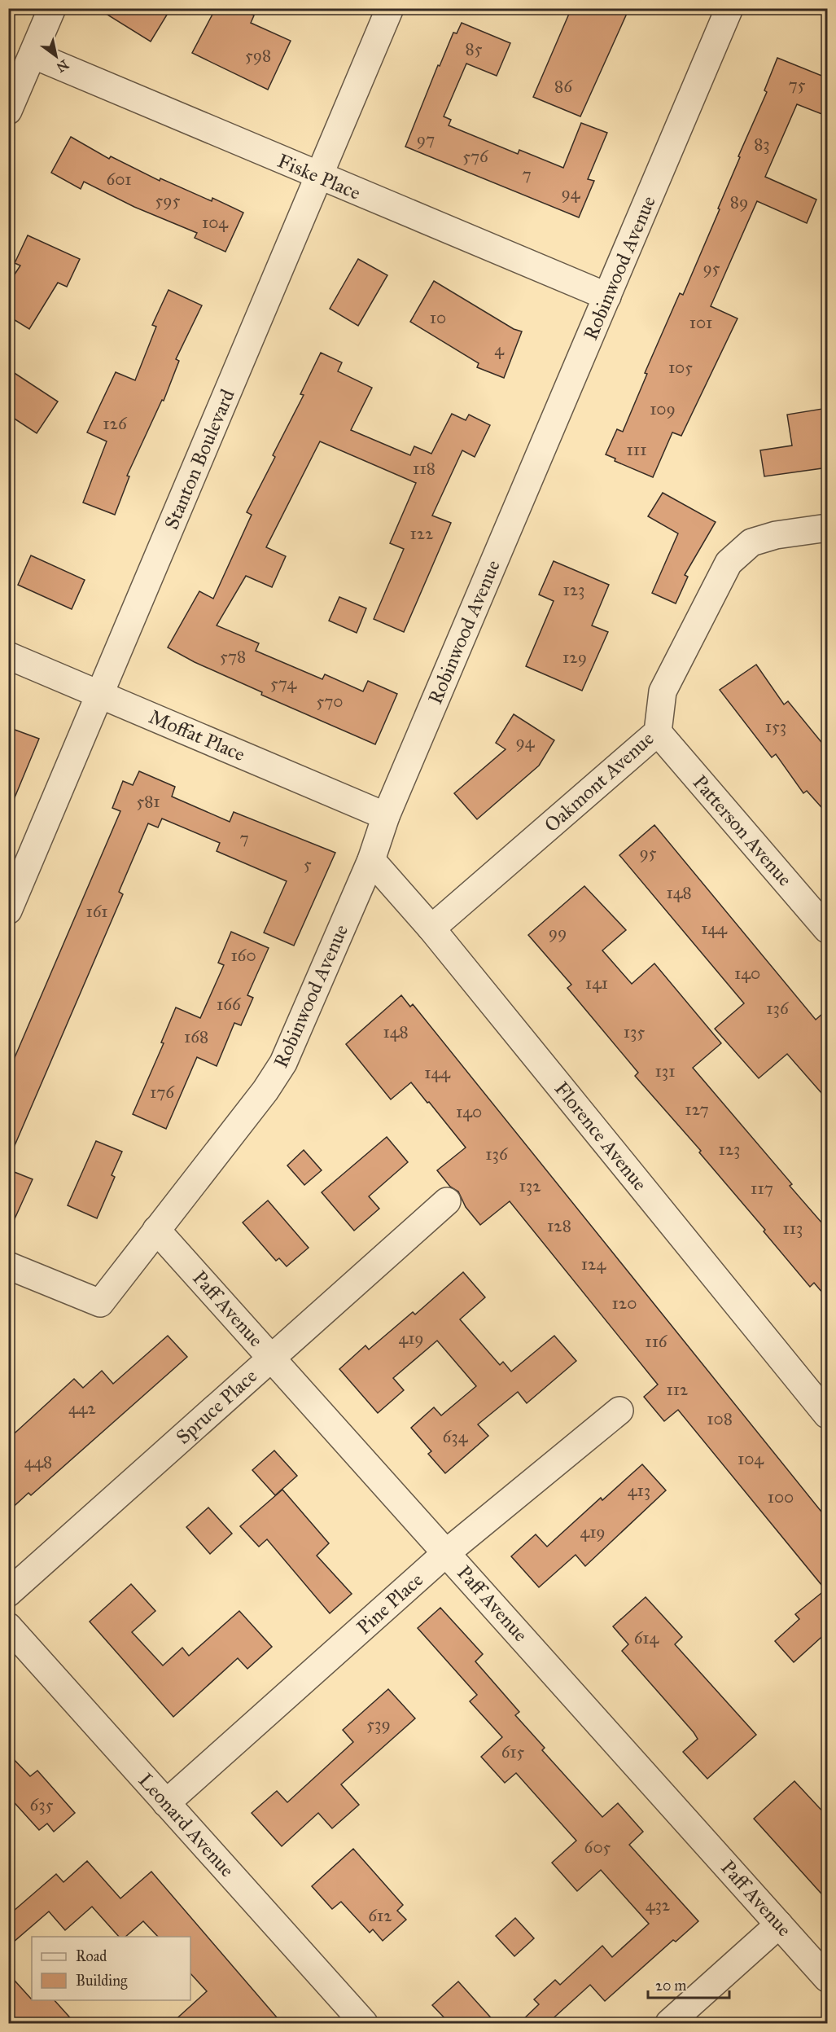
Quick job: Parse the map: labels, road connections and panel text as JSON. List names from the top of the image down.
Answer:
{
  "streets": {
    "street": [
      "Fiske Place",
      "Robinwood Avenue",
      "Stanton Boulevard",
      "Moffat Place",
      "Oakmont Avenue",
      "Patterson Avenue",
      "Florence Avenue",
      "Paff Avenue",
      "Spruce Place",
      "Pine Place",
      "Leonard Avenue"
    ]
  },
  "crossings": [
    ["Fiske Place", "Robinwood Avenue"],
    ["Fiske Place", "Stanton Boulevard"],
    ["Robinwood Avenue", "Moffat Place"],
    ["Robinwood Avenue", "Florence Avenue"],
    ["Robinwood Avenue", "Paff Avenue"],
    ["Stanton Boulevard", "Moffat Place"],
    ["Oakmont Avenue", "Patterson Avenue"],
    ["Oakmont Avenue", "Florence Avenue"],
    ["Paff Avenue", "Spruce Place"],
    ["Paff Avenue", "Pine Place"],
    ["Pine Place", "Leonard Avenue"]
  ],
  "house_numbers": [
    "85",
    "598",
    "75",
    "86",
    "97",
    "83",
    "576",
    "7",
    "601",
    "94",
    "595",
    "89",
    "104",
    "95",
    "10",
    "101",
    "4",
    "105",
    "109",
    "126",
    "111",
    "118",
    "122",
    "123",
    "578",
    "129",
    "574",
    "570",
    "153",
    "94",
    "581",
    "7",
    "95",
    "5",
    "148",
    "161",
    "144",
    "99",
    "160",
    "140",
    "141",
    "166",
    "136",
    "148",
    "135",
    "168",
    "131",
    "144",
    "176",
    "127",
    "140",
    "123",
    "136",
    "132",
    "117",
    "128",
    "113",
    "124",
    "120",
    "419",
    "116",
    "112",
    "442",
    "108",
    "634",
    "104",
    "448",
    "413",
    "100",
    "419",
    "614",
    "539",
    "615",
    "635",
    "605",
    "432",
    "612"
  ],
  "legend": ["Road", "Building"],
  "scale_bar": "20 m",
  "north": "bottom right"
}
